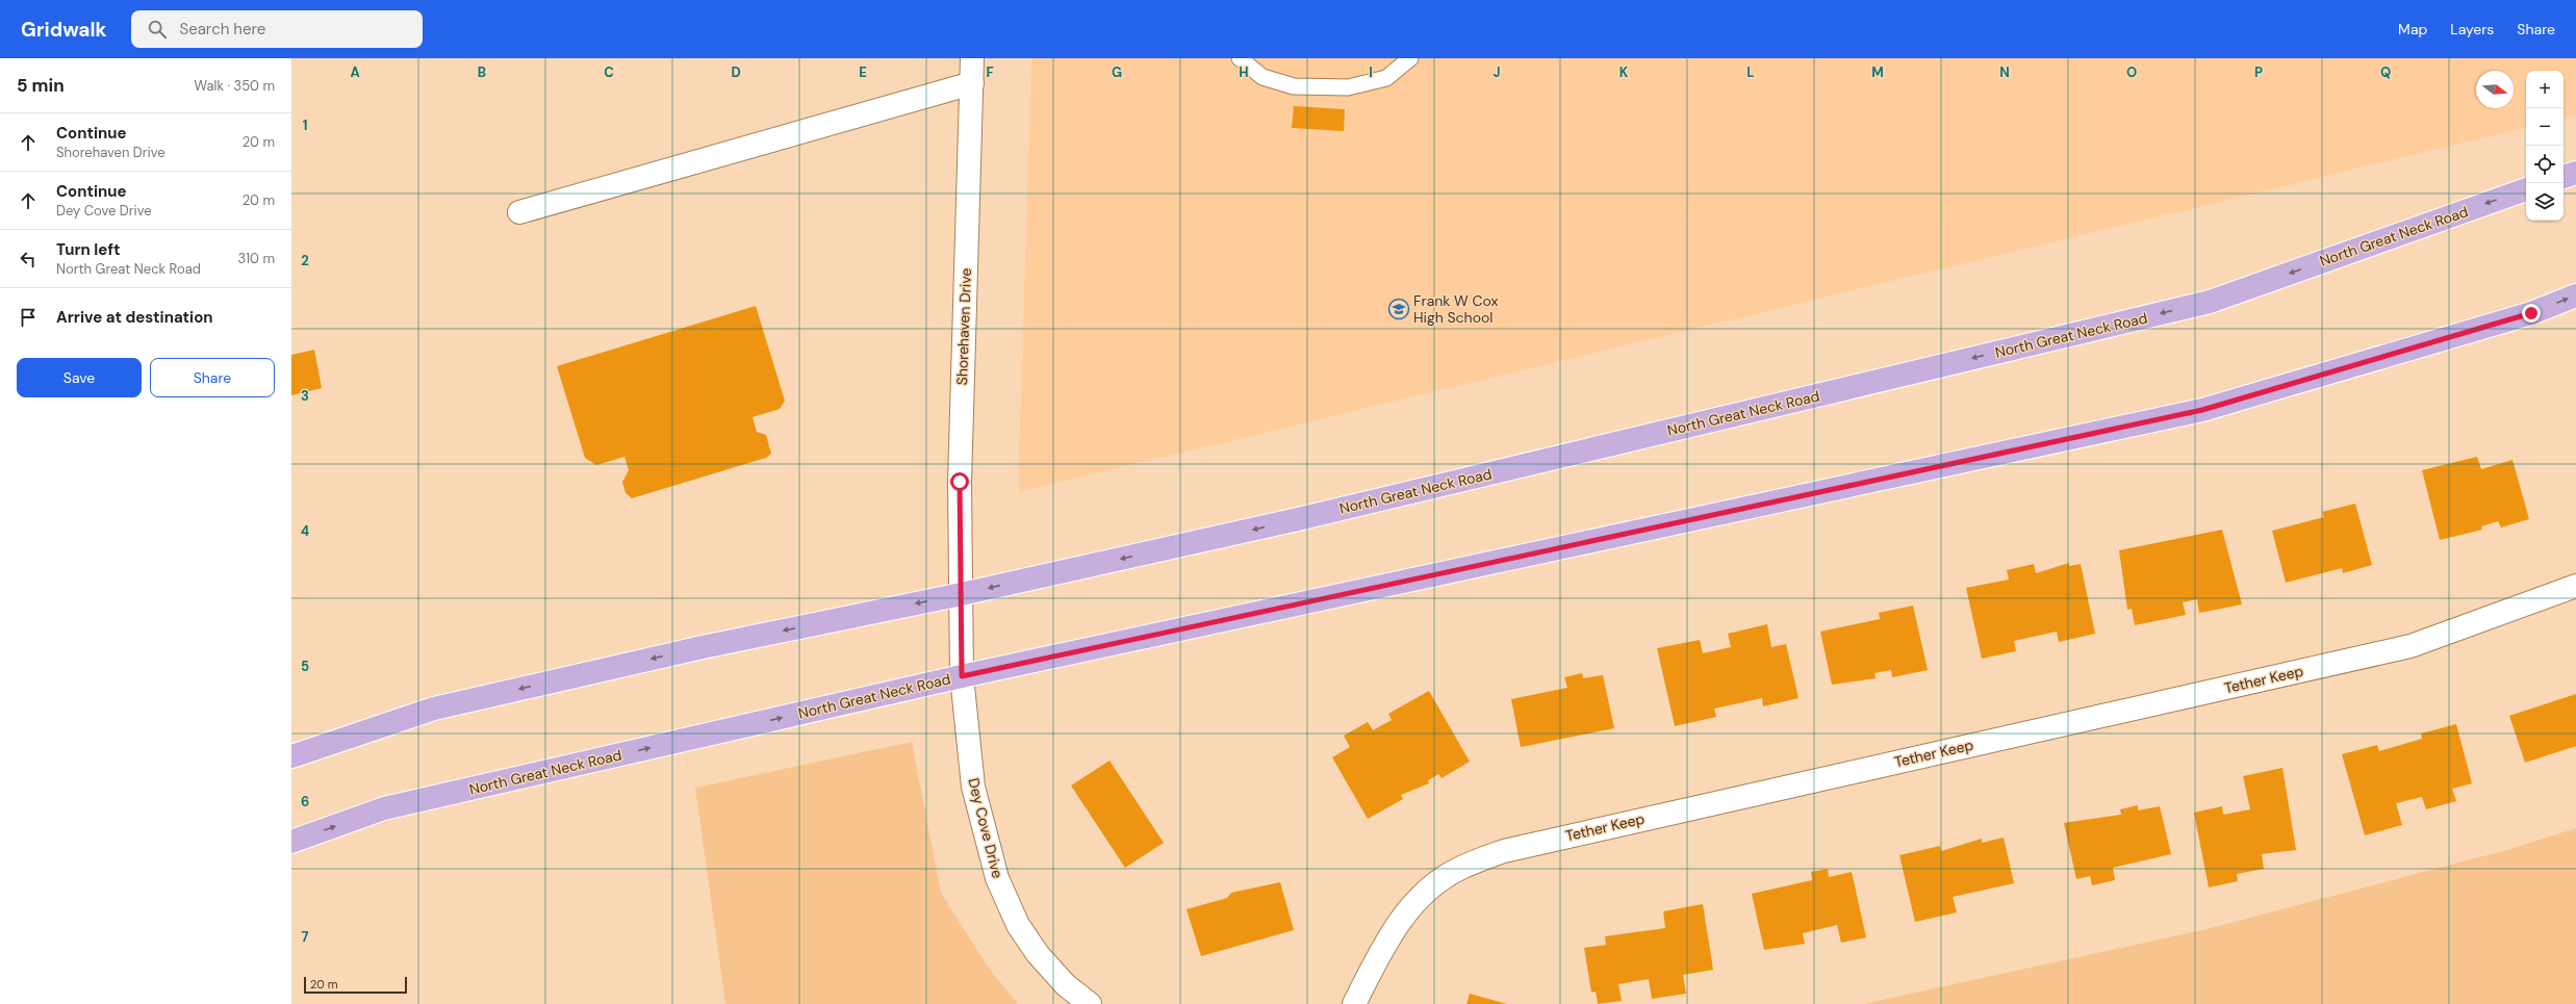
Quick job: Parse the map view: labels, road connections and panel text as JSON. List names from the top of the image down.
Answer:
{
  "streets": {
    "main road": ["North Great Neck Road"],
    "street": ["Shorehaven Drive", "Tether Keep", "Dey Cove Drive"]
  },
  "crossings": [
    ["North Great Neck Road", "Shorehaven Drive"],
    ["North Great Neck Road", "Dey Cove Drive"],
    ["Shorehaven Drive", "Dey Cove Drive"]
  ],
  "places": {
    "school or university": ["Frank W Cox High School"]
  },
  "scale_bar": "20 m",
  "north": "right",
  "page": {
    "header": "Gridwalk",
    "search": "Search here",
    "nav": ["Map", "Layers", "Share"],
    "heading": ["5 min", "Walk · 350 m"],
    "map_buttons": ["+", "−"],
    "list": [
      ["Continue", "Shorehaven Drive", "20 m"],
      ["Continue", "Dey Cove Drive", "20 m"],
      ["Turn left", "North Great Neck Road", "310 m"],
      "Arrive at destination"
    ],
    "buttons": ["Save", "Share"],
    "scale": "20 m"
  },
  "grid": {
    "columns": [
      "A",
      "B",
      "C",
      "D",
      "E",
      "F",
      "G",
      "H",
      "I",
      "J",
      "K",
      "L",
      "M",
      "N",
      "O",
      "P",
      "Q"
    ],
    "rows": [
      "1",
      "2",
      "3",
      "4",
      "5",
      "6",
      "7"
    ]
  }
}
